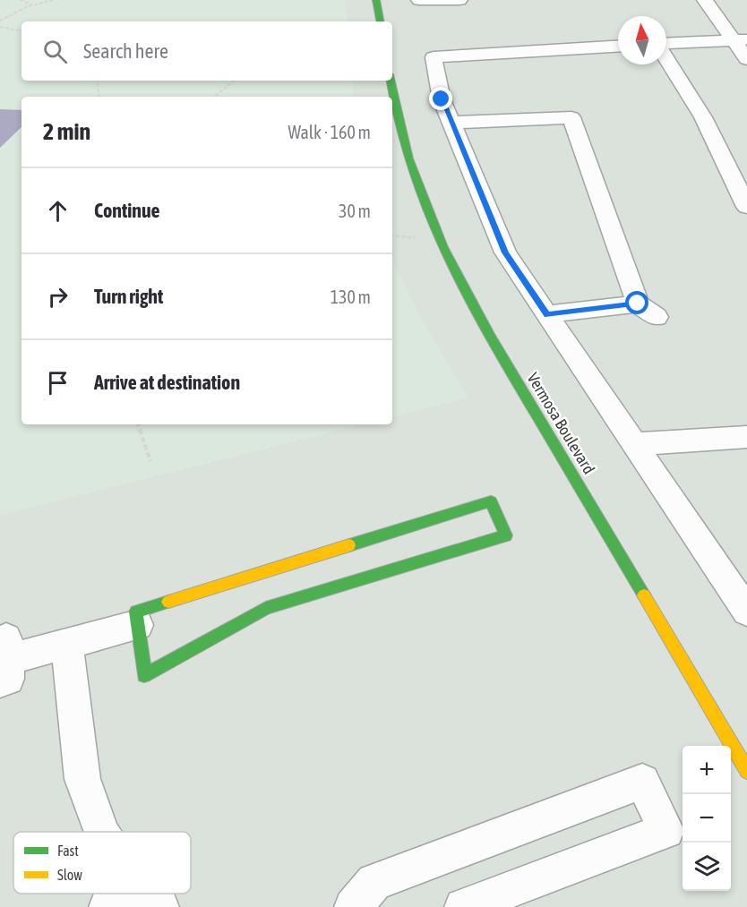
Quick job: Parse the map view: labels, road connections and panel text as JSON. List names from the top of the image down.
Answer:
{
  "streets": {
    "main road": ["Vermosa Boulevard"]
  },
  "legend": ["Fast", "Slow"],
  "north": "top",
  "page": {
    "search": "Search here",
    "heading": ["2 min", "Walk · 160 m"],
    "list": [
      ["Continue", "30 m"],
      ["Turn right", "130 m"],
      "Arrive at destination"
    ],
    "map_buttons": ["+", "−"]
  }
}
